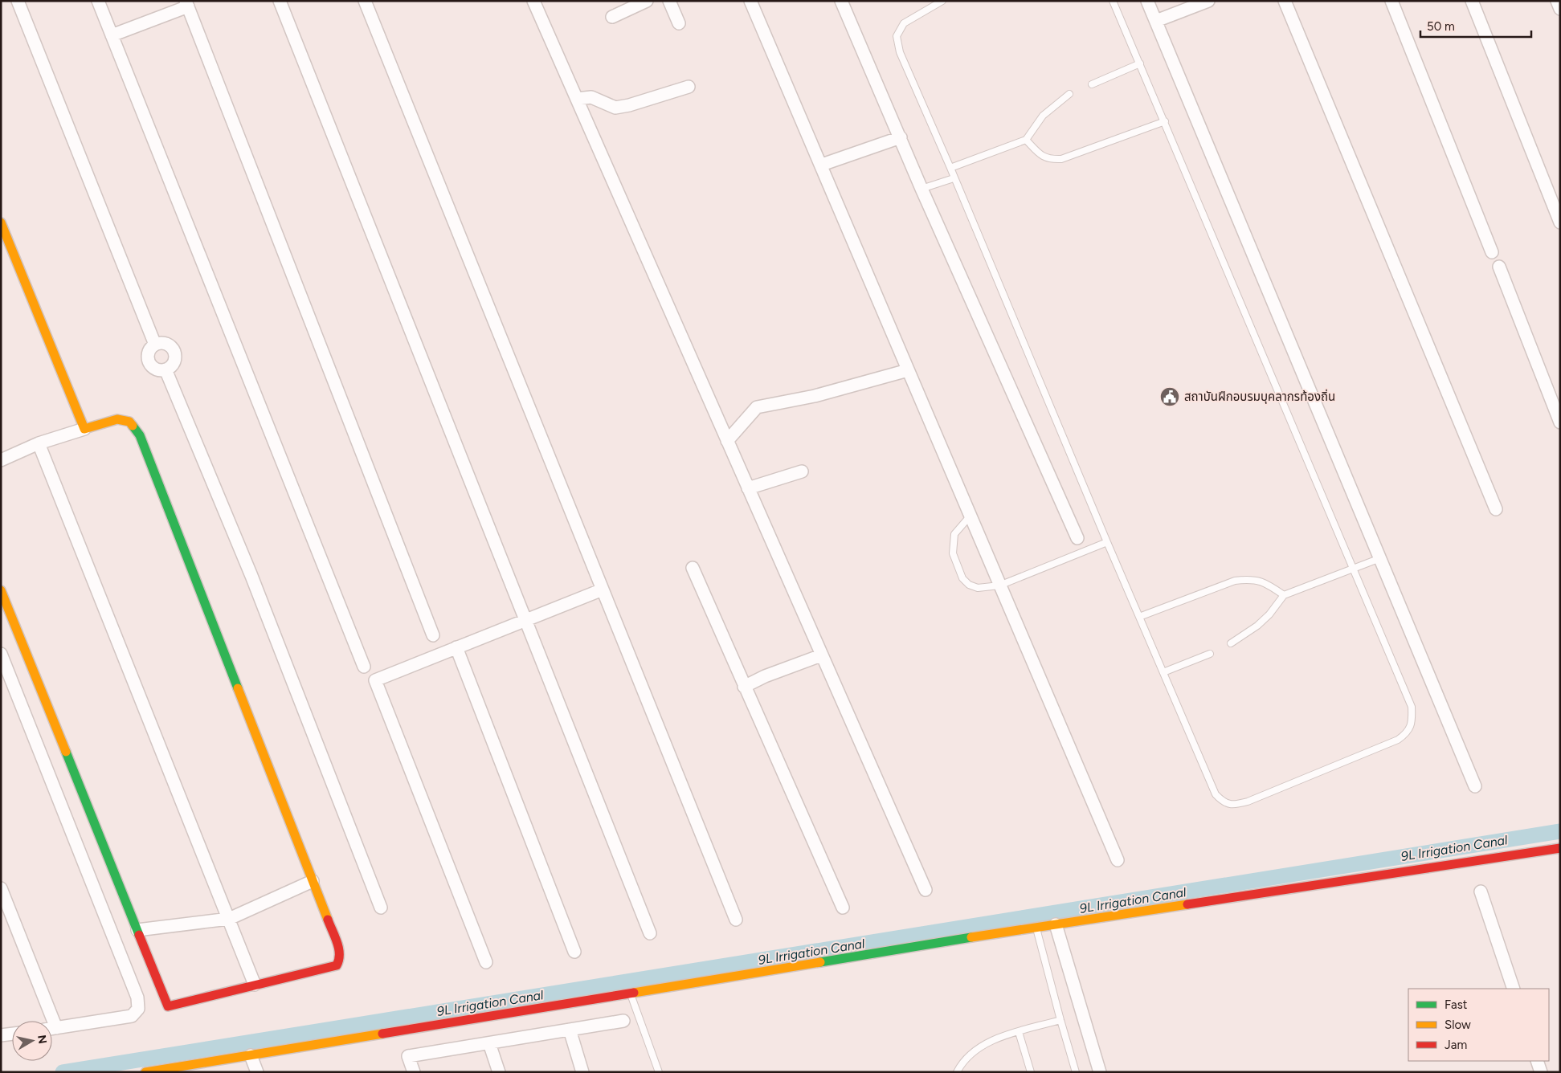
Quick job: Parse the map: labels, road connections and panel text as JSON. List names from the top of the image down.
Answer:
{
  "water": ["9L Irrigation Canal"],
  "places": {
    "public building": ["สถาบันฝึกอบรมบุคลากรท้องถิ่น"]
  },
  "legend": ["Fast", "Slow", "Jam"],
  "scale_bar": "50 m",
  "north": "right"
}
